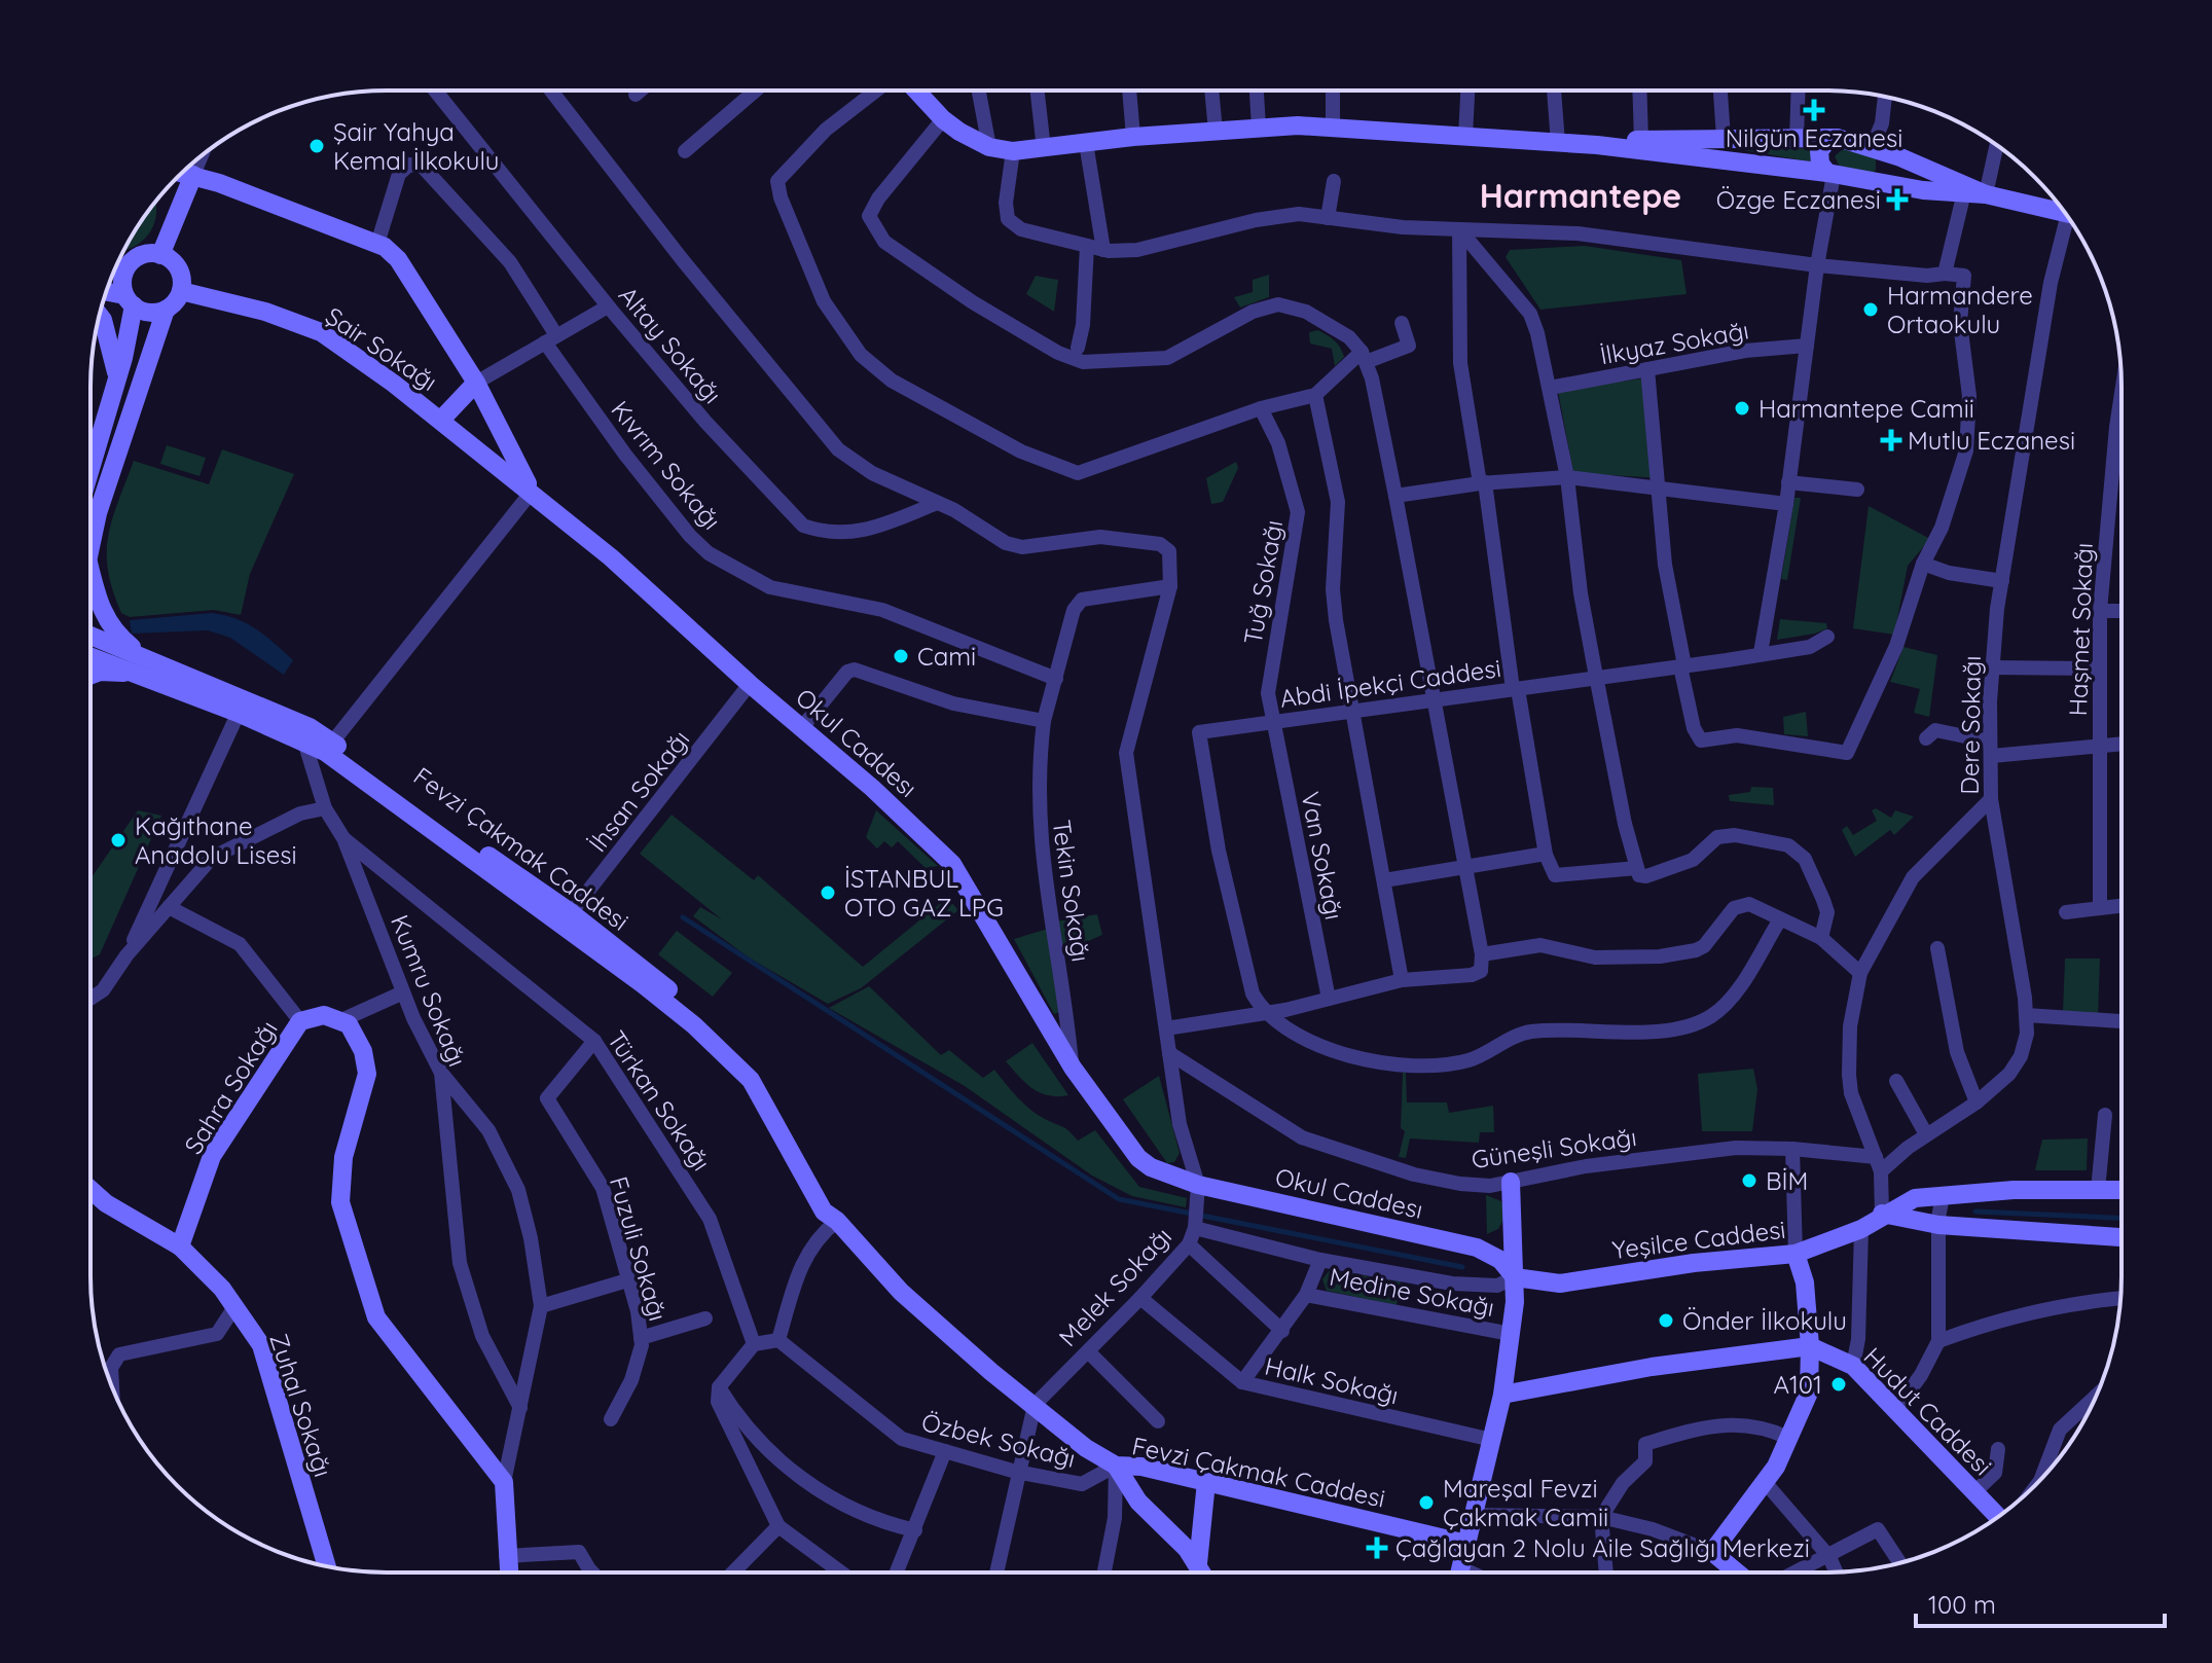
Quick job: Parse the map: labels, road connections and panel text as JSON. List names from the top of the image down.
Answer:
{
  "streets": {
    "main road": [
      "Şair Sokağı",
      "Okul Caddesı",
      "Fevzi Çakmak Caddesi",
      "Sahra Sokağı",
      "Yeşilce Caddesi",
      "Zuhal Sokağı",
      "Hudut Caddesi"
    ],
    "street": [
      "İlkyaz Sokağı",
      "Altay Sokağı",
      "Kıvrım Sokağı",
      "Tuğ Sokağı",
      "Haşmet Sokağı",
      "Abdi İpekçi Caddesi",
      "Dere Sokağı",
      "İhsan Sokağı",
      "Van Sokağı",
      "Tekin Sokağı",
      "Kumru Sokağı",
      "Türkan Sokağı",
      "Güneşli Sokağı",
      "Fuzuli Sokağı",
      "Melek Sokağı",
      "Medine Sokağı",
      "Halk Sokağı",
      "Özbek Sokağı"
    ]
  },
  "crossings": [
    ["Şair Sokağı", "Okul Caddesı"],
    ["Kıvrım Sokağı", "Okul Caddesı"],
    ["Kıvrım Sokağı", "Tekin Sokağı"],
    ["Tuğ Sokağı", "Abdi İpekçi Caddesi"],
    ["Tuğ Sokağı", "Van Sokağı"],
    ["Abdi İpekçi Caddesi", "Van Sokağı"],
    ["Dere Sokağı", "Güneşli Sokağı"],
    ["Okul Caddesı", "İhsan Sokağı"],
    ["Okul Caddesı", "Tekin Sokağı"],
    ["Okul Caddesı", "Yeşilce Caddesi"],
    ["Okul Caddesı", "Melek Sokağı"],
    ["İhsan Sokağı", "Fevzi Çakmak Caddesi"],
    ["Fevzi Çakmak Caddesi", "Kumru Sokağı"],
    ["Fevzi Çakmak Caddesi", "Melek Sokağı"],
    ["Fevzi Çakmak Caddesi", "Özbek Sokağı"],
    ["Kumru Sokağı", "Türkan Sokağı"],
    ["Sahra Sokağı", "Zuhal Sokağı"],
    ["Türkan Sokağı", "Fuzuli Sokağı"],
    ["Melek Sokağı", "Halk Sokağı"]
  ],
  "districts": ["Harmantepe"],
  "places": {
    "health": [
      "Nilgün Eczanesi",
      "Özge Eczanesi",
      "Mutlu Eczanesi",
      "Çağlayan 2 Nolu Aile Sağlığı Merkezi"
    ],
    "other": [
      "Şair Yahya Kemal İlkokulu",
      "Harmandere Ortaokulu",
      "Harmantepe Camii",
      "Cami",
      "Kağıthane Anadolu Lisesi",
      "İSTANBUL OTO GAZ LPG",
      "BİM",
      "Önder İlkokulu",
      "A101",
      "Mareşal Fevzi Çakmak Camii"
    ]
  },
  "scale_bar": "100 m"
}
